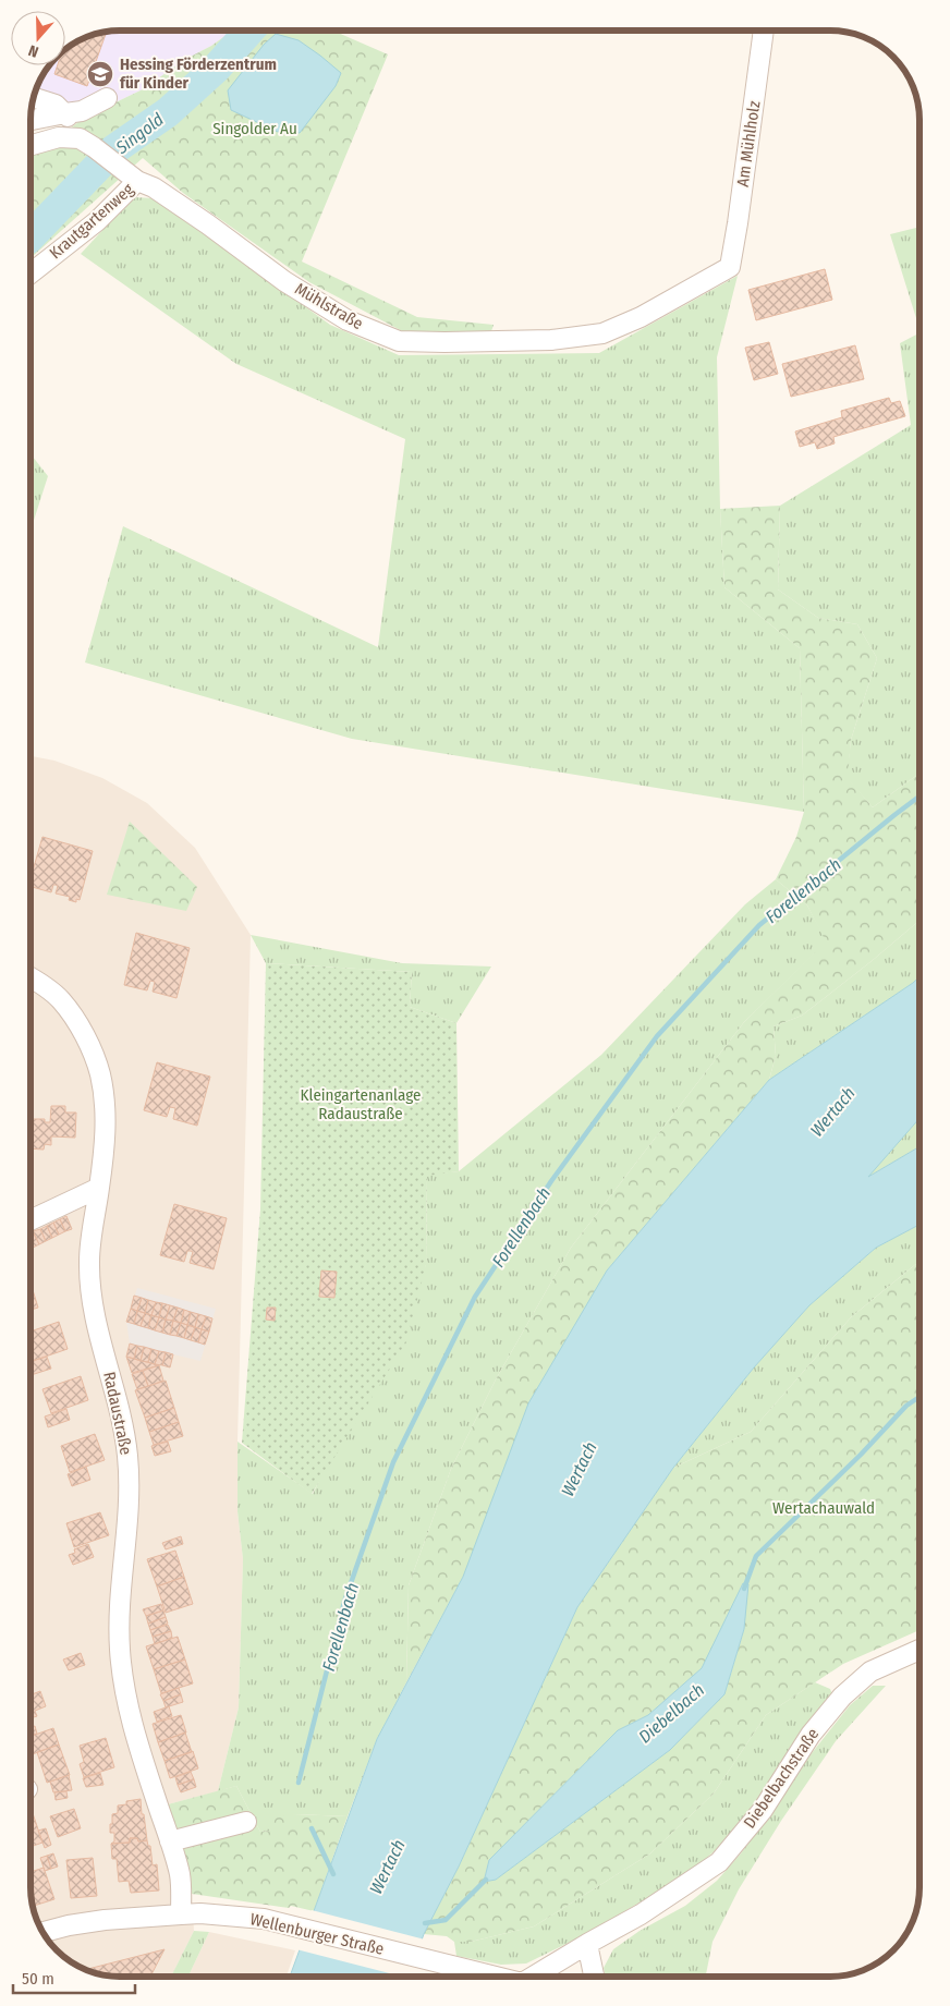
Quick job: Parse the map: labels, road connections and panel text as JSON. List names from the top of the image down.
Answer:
{
  "streets": {
    "street": [
      "Am Mühlholz",
      "Krautgartenweg",
      "Mühlstraße",
      "Radaustraße",
      "Diebelbachstraße",
      "Wellenburger Straße"
    ]
  },
  "crossings": [
    ["Am Mühlholz", "Mühlstraße"],
    ["Krautgartenweg", "Mühlstraße"],
    ["Radaustraße", "Wellenburger Straße"]
  ],
  "water": [
    "Singold",
    "Forellenbach",
    "Wertach",
    "Diebelbach"
  ],
  "parks": ["Singolder Au", "Kleingartenanlage Radaustraße", "Wertachauwald"],
  "places": {
    "school or university": ["Hessing Förderzentrum für Kinder"]
  },
  "scale_bar": "50 m",
  "north": "bottom"
}
